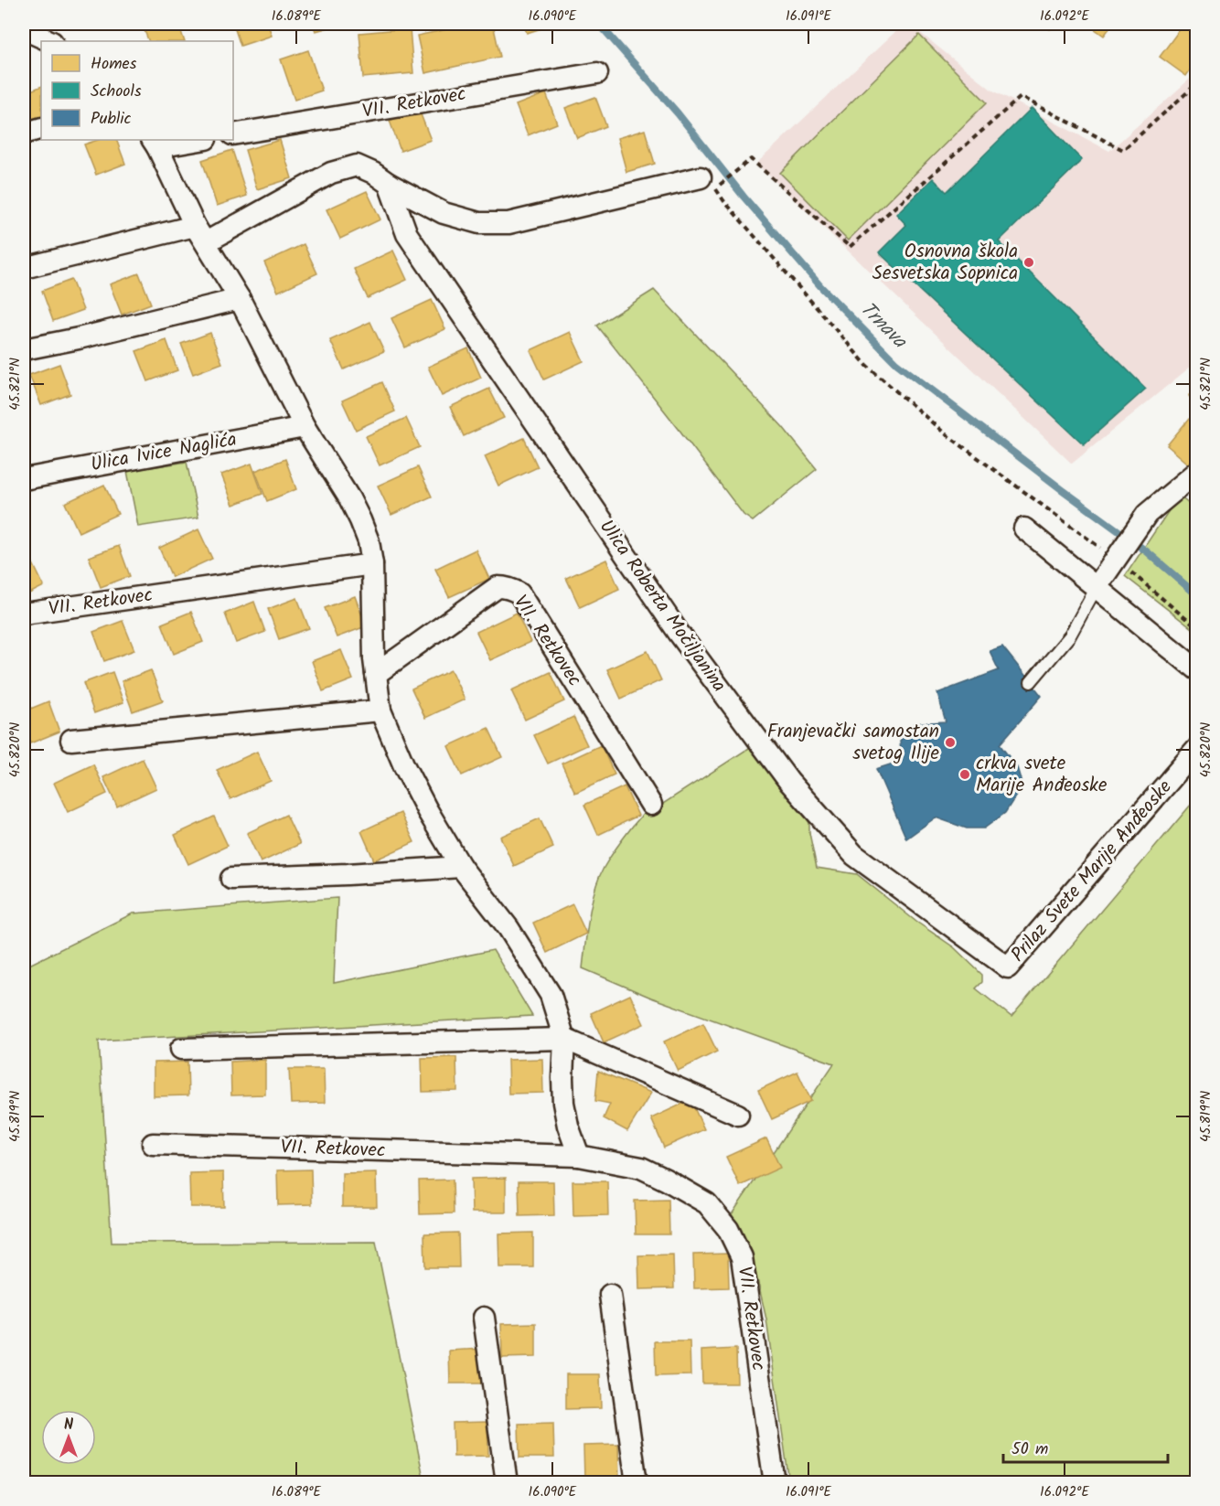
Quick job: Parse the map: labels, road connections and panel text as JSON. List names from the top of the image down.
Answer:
{
  "streets": {
    "street": [
      "VII. Retkovec",
      "Ulica Ivice Naglića",
      "Ulica Roberta Močiljanina",
      "Prilaz Svete Marije Anđeoske"
    ]
  },
  "crossings": [
    ["Ulica Roberta Močiljanina", "Prilaz Svete Marije Anđeoske"]
  ],
  "water": ["Trnava"],
  "places": ["Osnovna škola Sesvetska Sopnica", "Franjevački samostan svetog Ilije", "crkva svete Marije Anđeoske"],
  "legend": ["Homes", "Schools", "Public"],
  "scale_bar": "50 m",
  "north": "top",
  "coordinates": [
    "16.089°E",
    "16.090°E",
    "16.091°E",
    "16.092°E",
    "45.821°N",
    "45.820°N",
    "45.819°N"
  ]
}
